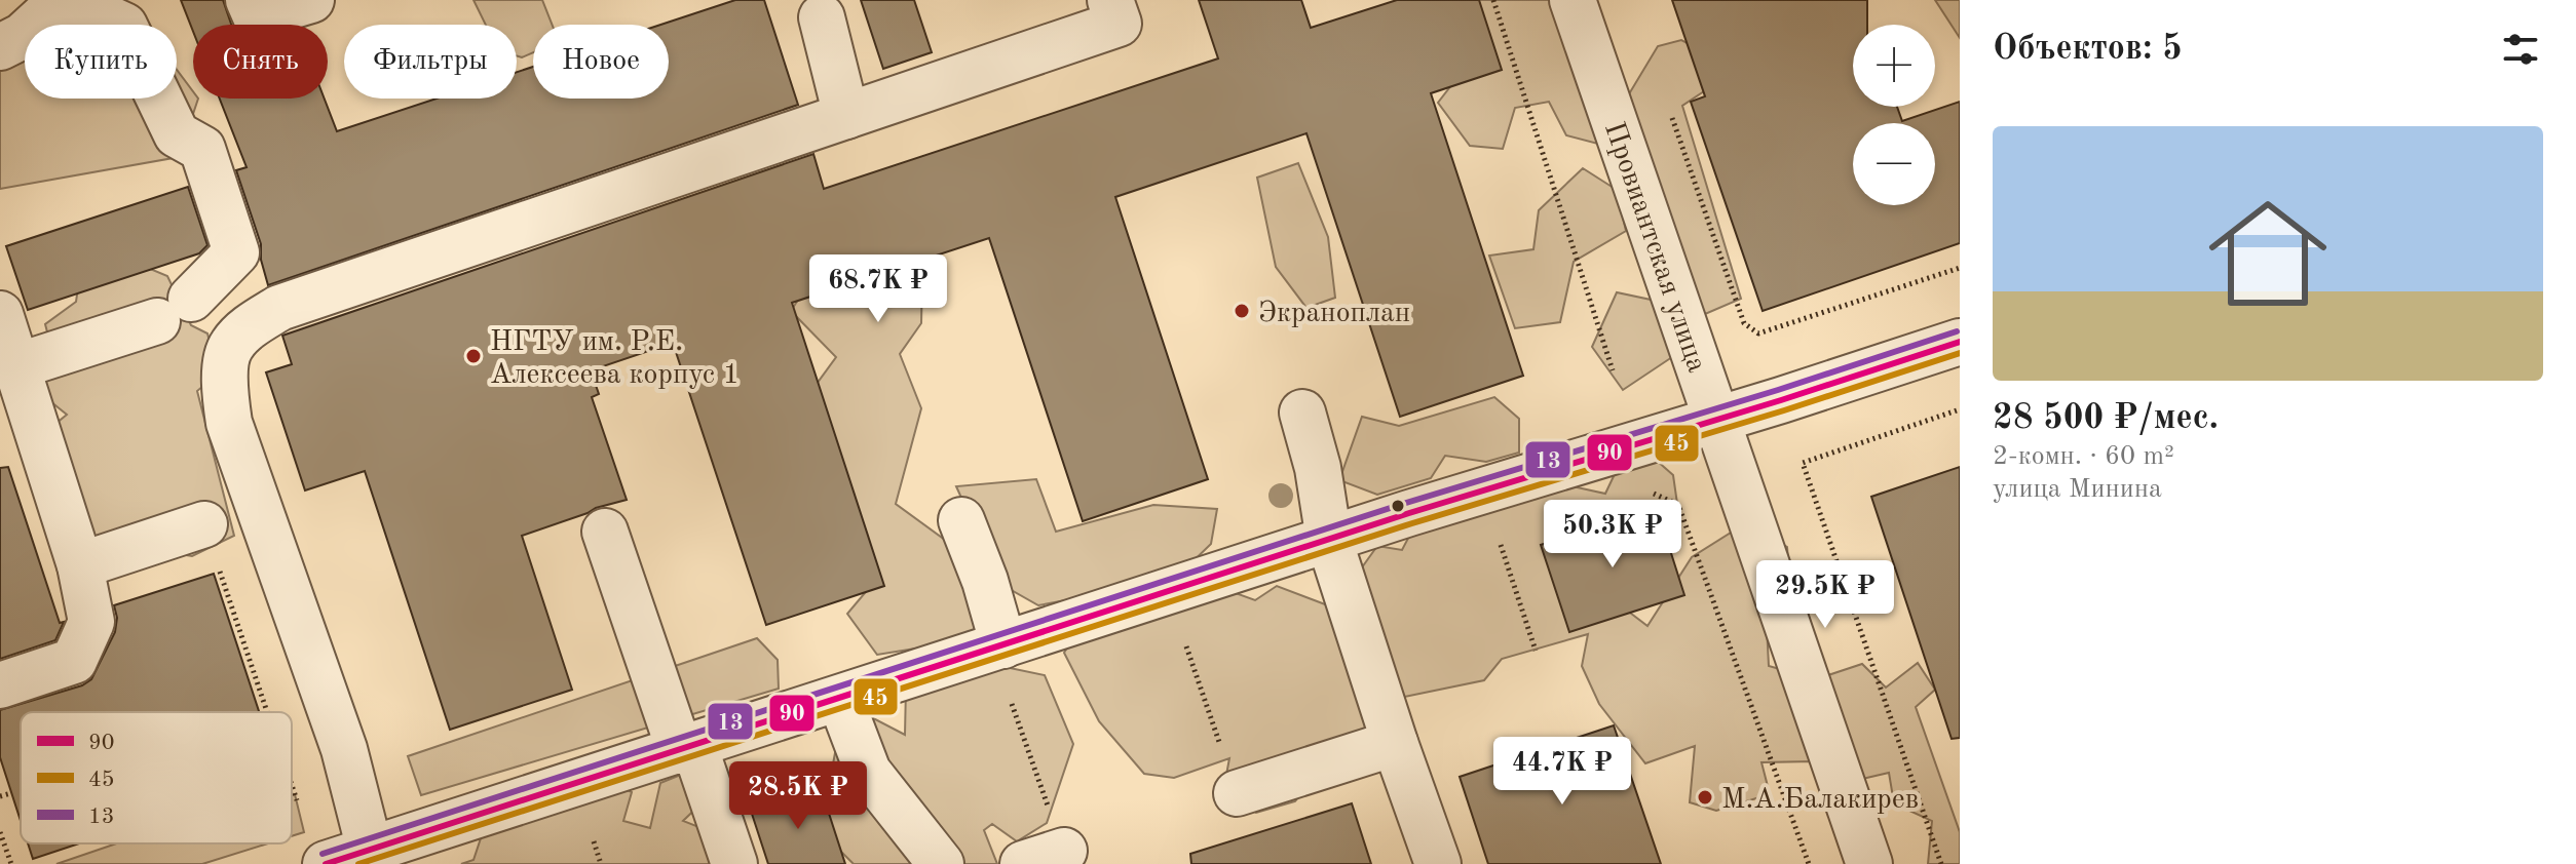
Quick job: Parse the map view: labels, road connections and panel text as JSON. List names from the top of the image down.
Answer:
{
  "streets": {
    "street": ["Провиантская улица"]
  },
  "places": ["Экраноплан", "НГТУ им. Р.Е. Алексеева корпус 1", "М.А.Балакирев"],
  "lines": ["transit line 13", "transit line 90", "transit line 45"],
  "legend": ["90", "45", "13"],
  "page": {
    "heading": "Объектов: 5",
    "map_buttons": ["+", "−"],
    "chip": [
      "Купить",
      "Снять",
      "Фильтры",
      "Новое"
    ],
    "list": [
      {
        "name": "28 500 ₽/мес.",
        "note": "2-комн. · 60 m² · улица Минина"
      }
    ],
    "price": [
      "68.7K ₽",
      "50.3K ₽",
      "29.5K ₽",
      "44.7K ₽",
      "28.5K ₽"
    ]
  }
}
